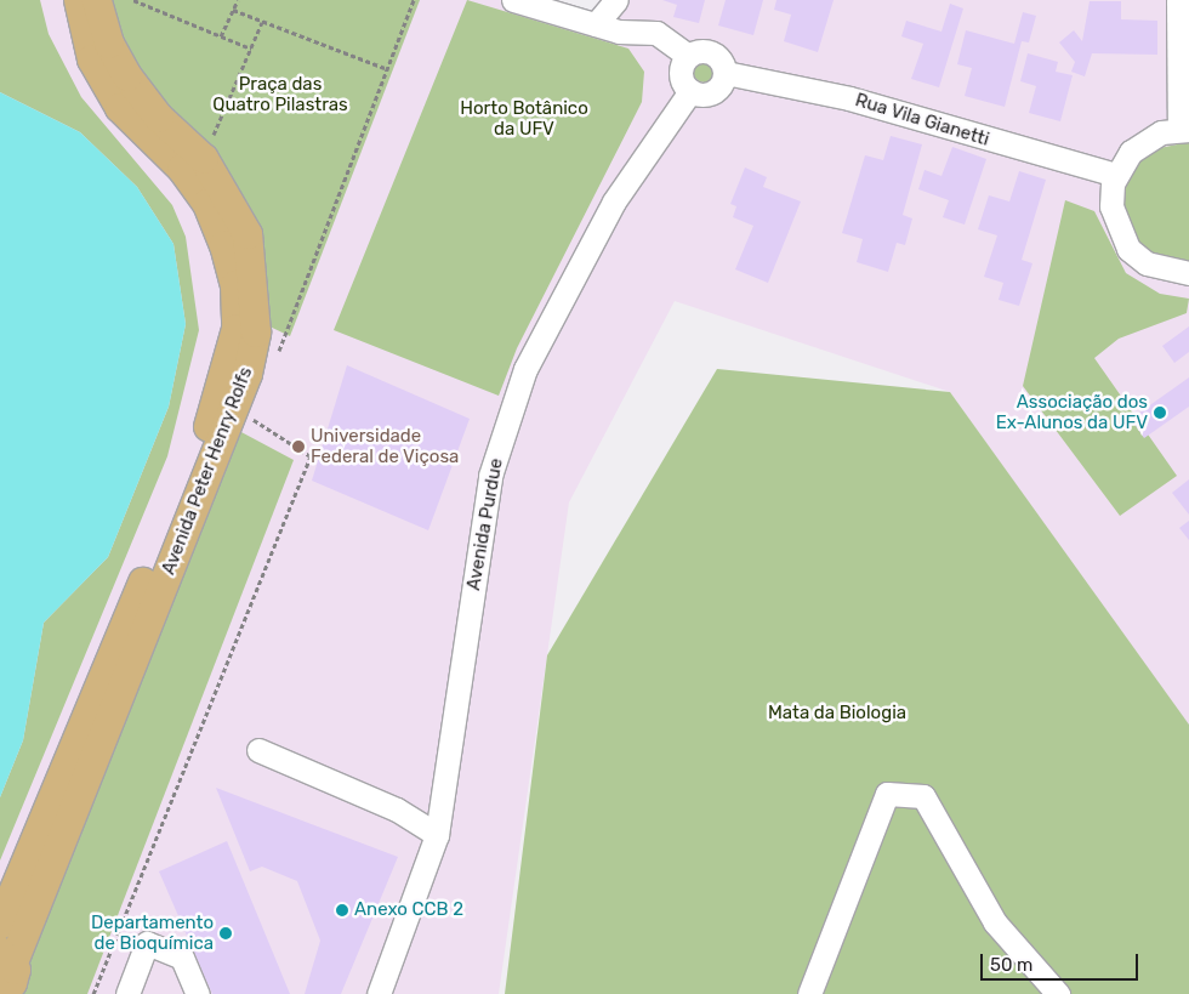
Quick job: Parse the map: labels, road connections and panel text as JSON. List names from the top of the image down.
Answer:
{
  "streets": {
    "main road": ["Avenida Peter Henry Rolfs"],
    "street": ["Rua Vila Gianetti", "Avenida Purdue"]
  },
  "crossings": [
    ["Rua Vila Gianetti", "Avenida Purdue"]
  ],
  "parks": ["Praça das Quatro Pilastras", "Horto Botânico da UFV", "Mata da Biologia"],
  "places": [
    "Associação dos Ex-Alunos da UFV",
    "Universidade Federal de Viçosa",
    "Anexo CCB 2",
    "Departamento de Bioquímica"
  ],
  "scale_bar": "50 m"
}
